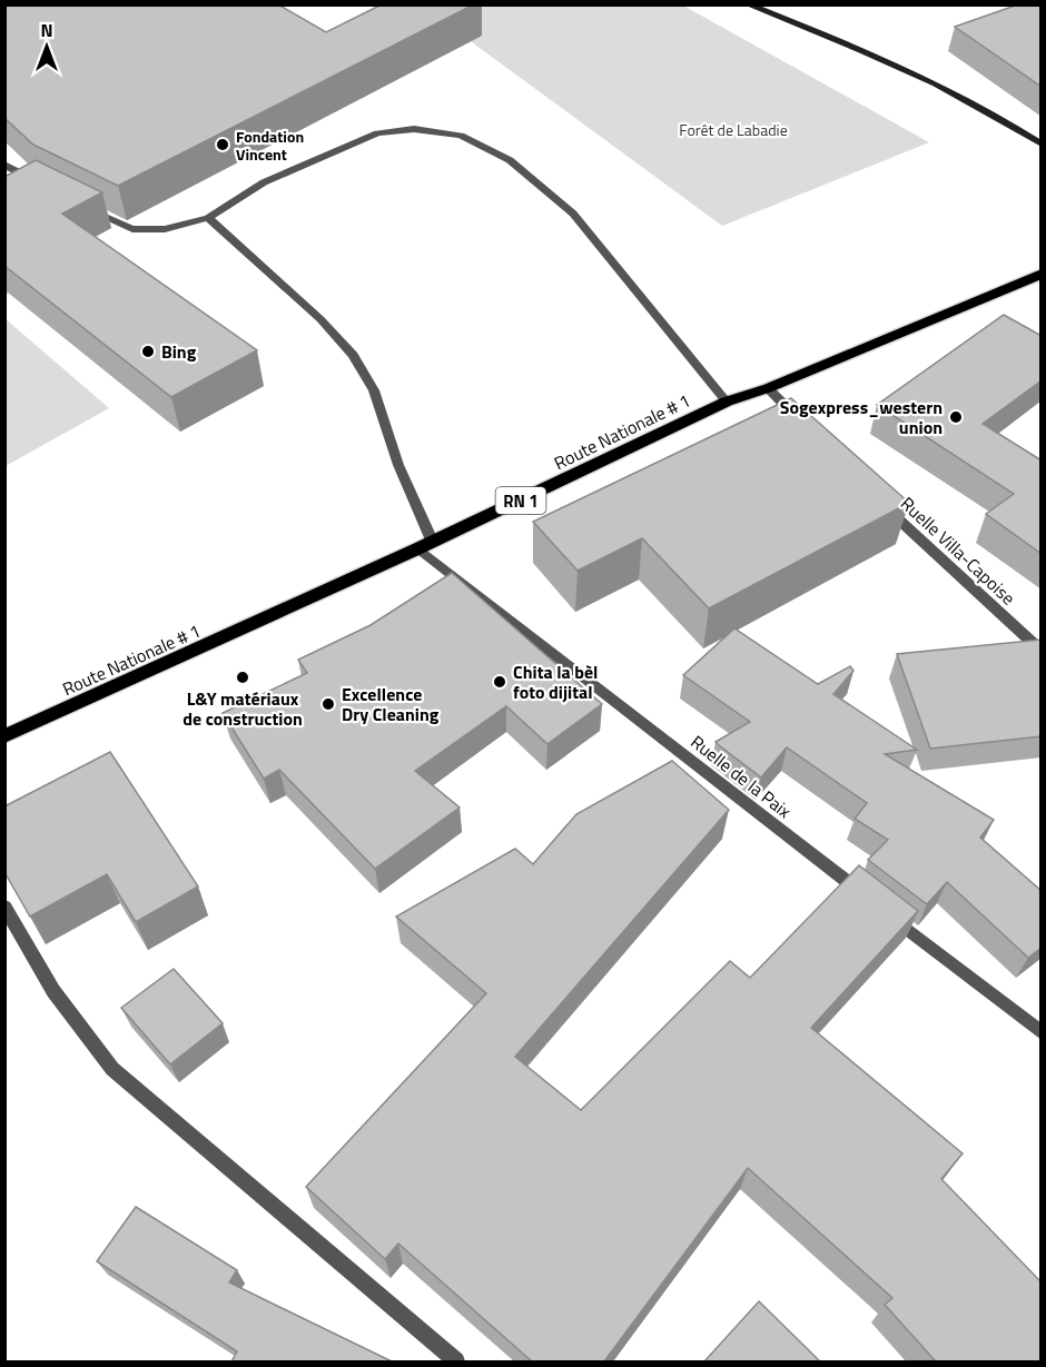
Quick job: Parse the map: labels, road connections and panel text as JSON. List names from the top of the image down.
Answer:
{
  "streets": {
    "main road": ["Route Nationale # 1", "RN 1"],
    "street": ["Ruelle Villa-Capoise", "Ruelle de la Paix"]
  },
  "crossings": [
    ["Route Nationale # 1", "Ruelle de la Paix"]
  ],
  "parks": ["Forêt de Labadie"],
  "places": [
    "Fondation Vincent",
    "Bing",
    "Sogexpress_western union",
    "L&Y matériaux de construction",
    "Chita la bèl foto dijital",
    "Excellence Dry Cleaning"
  ],
  "north": "top"
}
